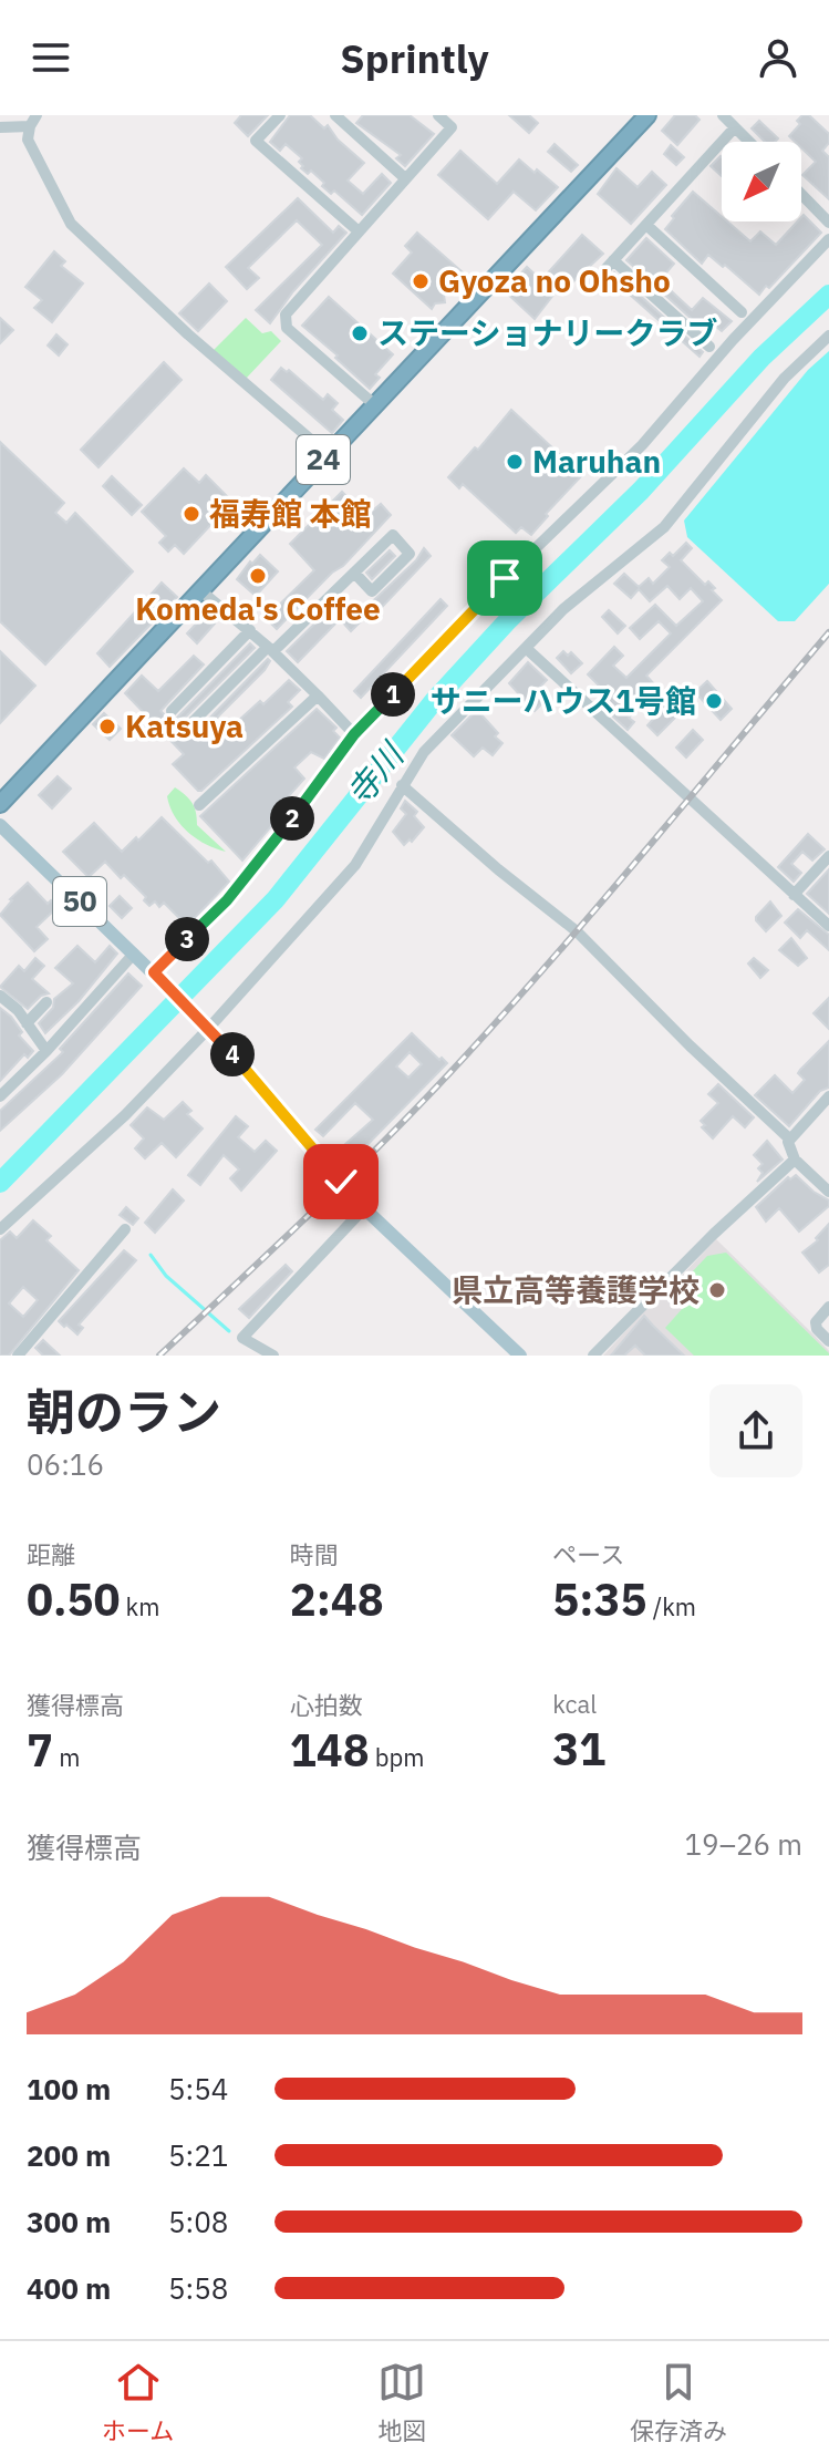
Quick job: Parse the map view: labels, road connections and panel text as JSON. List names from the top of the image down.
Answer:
{
  "streets": {
    "highway": ["24"],
    "main road": ["50"]
  },
  "water": ["寺川"],
  "places": [
    "Gyoza no Ohsho",
    "ステーショナリークラブ",
    "Maruhan",
    "福寿館 本館",
    "Komeda's Coffee",
    "サニーハウス1号館",
    "Katsuya",
    "県立高等養護学校"
  ],
  "north": "bottom left",
  "page": {
    "header": "Sprintly",
    "pins": [
      "1",
      "2",
      "3",
      "4"
    ],
    "heading": ["朝のラン", "06:16"],
    "stats": [
      ["距離", "0.50 km"],
      ["時間", "2:48"],
      ["ペース", "5:35 /km"],
      ["獲得標高", "7 m"],
      ["心拍数", "148 bpm"],
      ["kcal", "31"]
    ],
    "chart": ["獲得標高", "19–26 m"],
    "list": [
      {
        "name": "100 m",
        "note": "5:54"
      },
      {
        "name": "200 m",
        "note": "5:21"
      },
      {
        "name": "300 m",
        "note": "5:08"
      },
      {
        "name": "400 m",
        "note": "5:58"
      }
    ],
    "tabs": ["ホーム", "地図", "保存済み"]
  }
}
